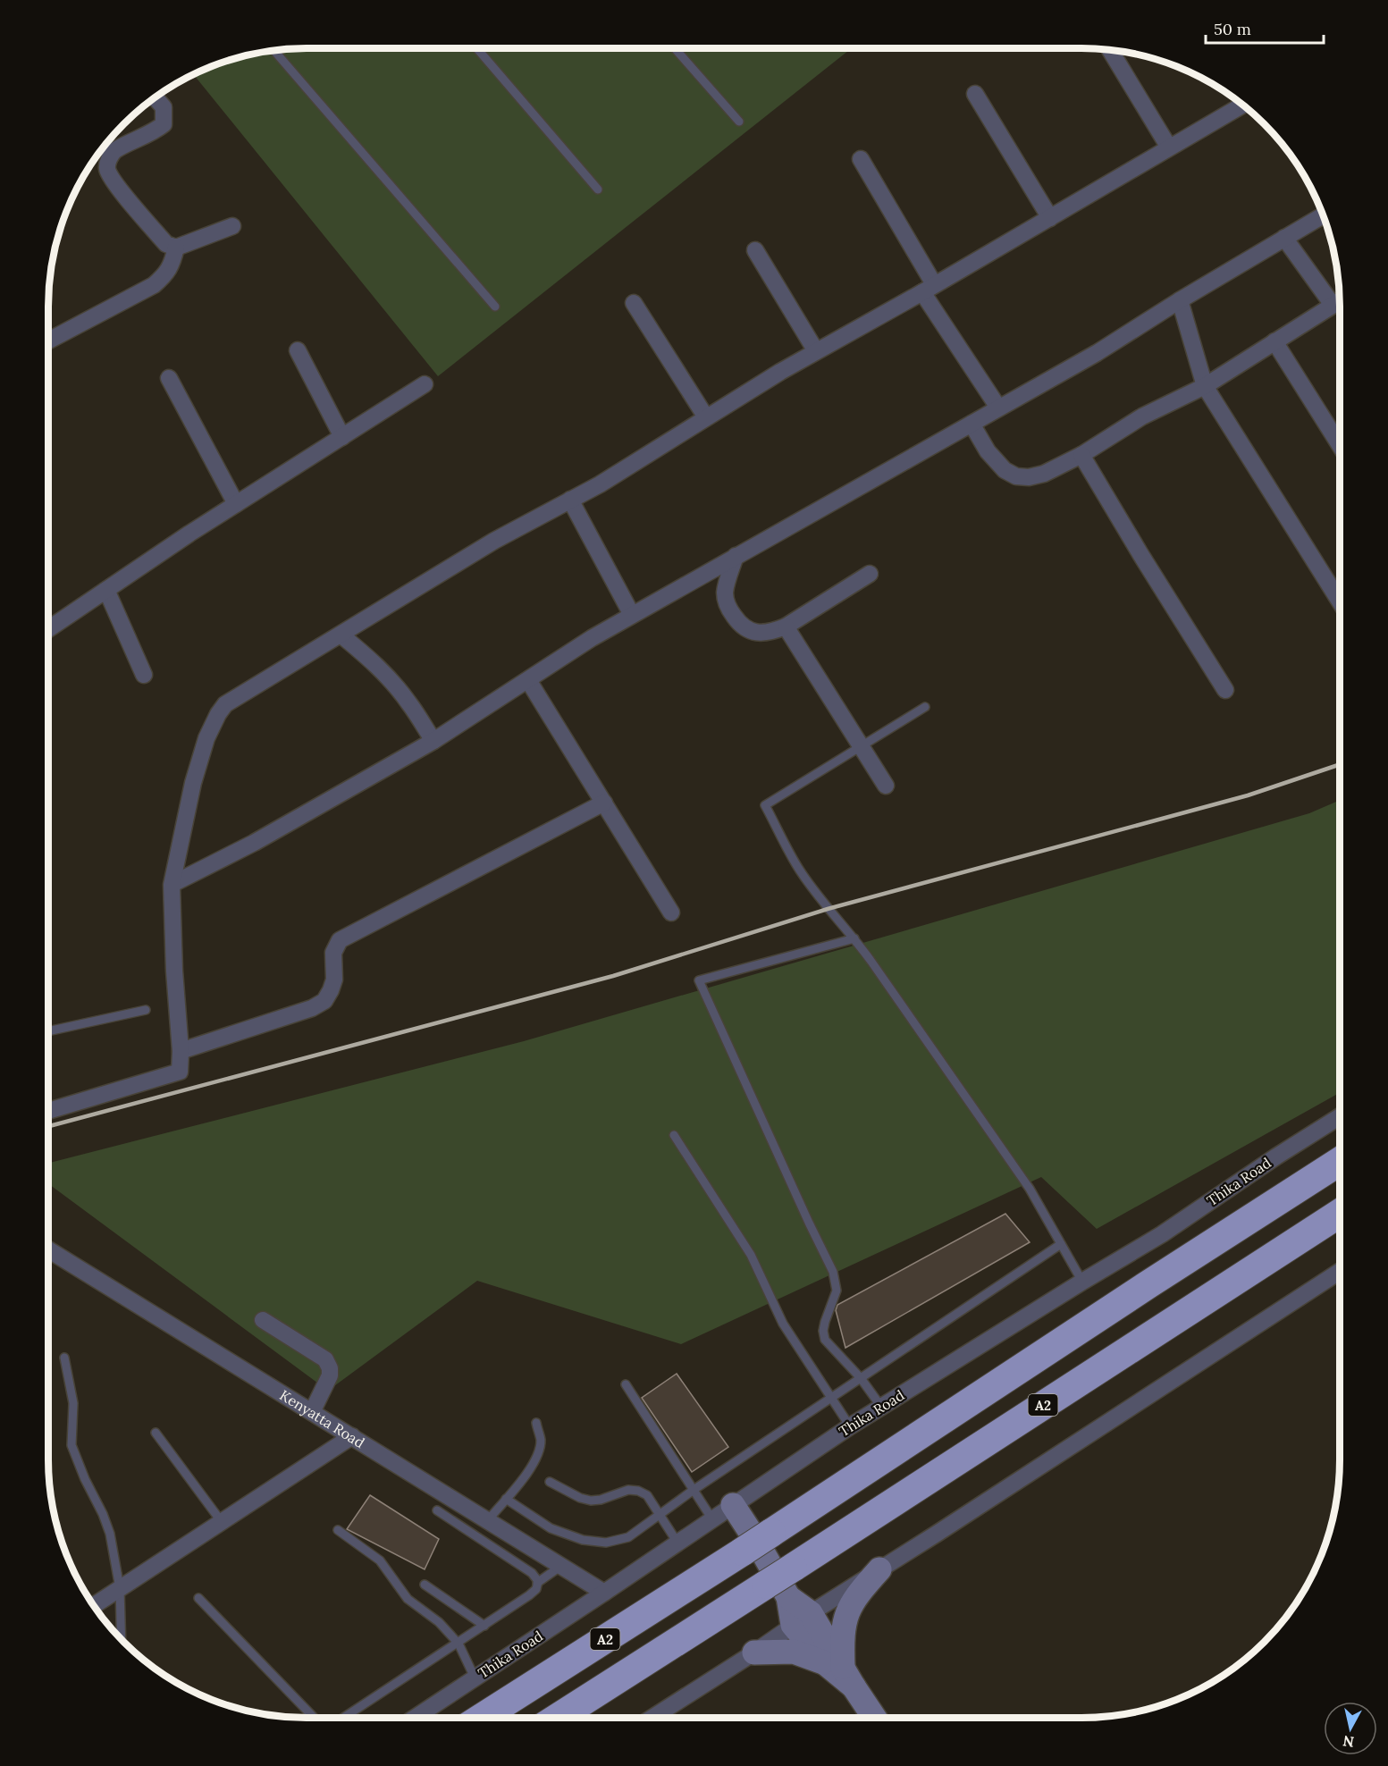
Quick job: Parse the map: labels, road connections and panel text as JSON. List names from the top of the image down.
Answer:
{
  "streets": {
    "highway": ["A2"],
    "street": ["Thika Road", "Kenyatta Road"]
  },
  "crossings": [
    ["Thika Road", "Kenyatta Road"]
  ],
  "scale_bar": "50 m",
  "north": "bottom"
}
